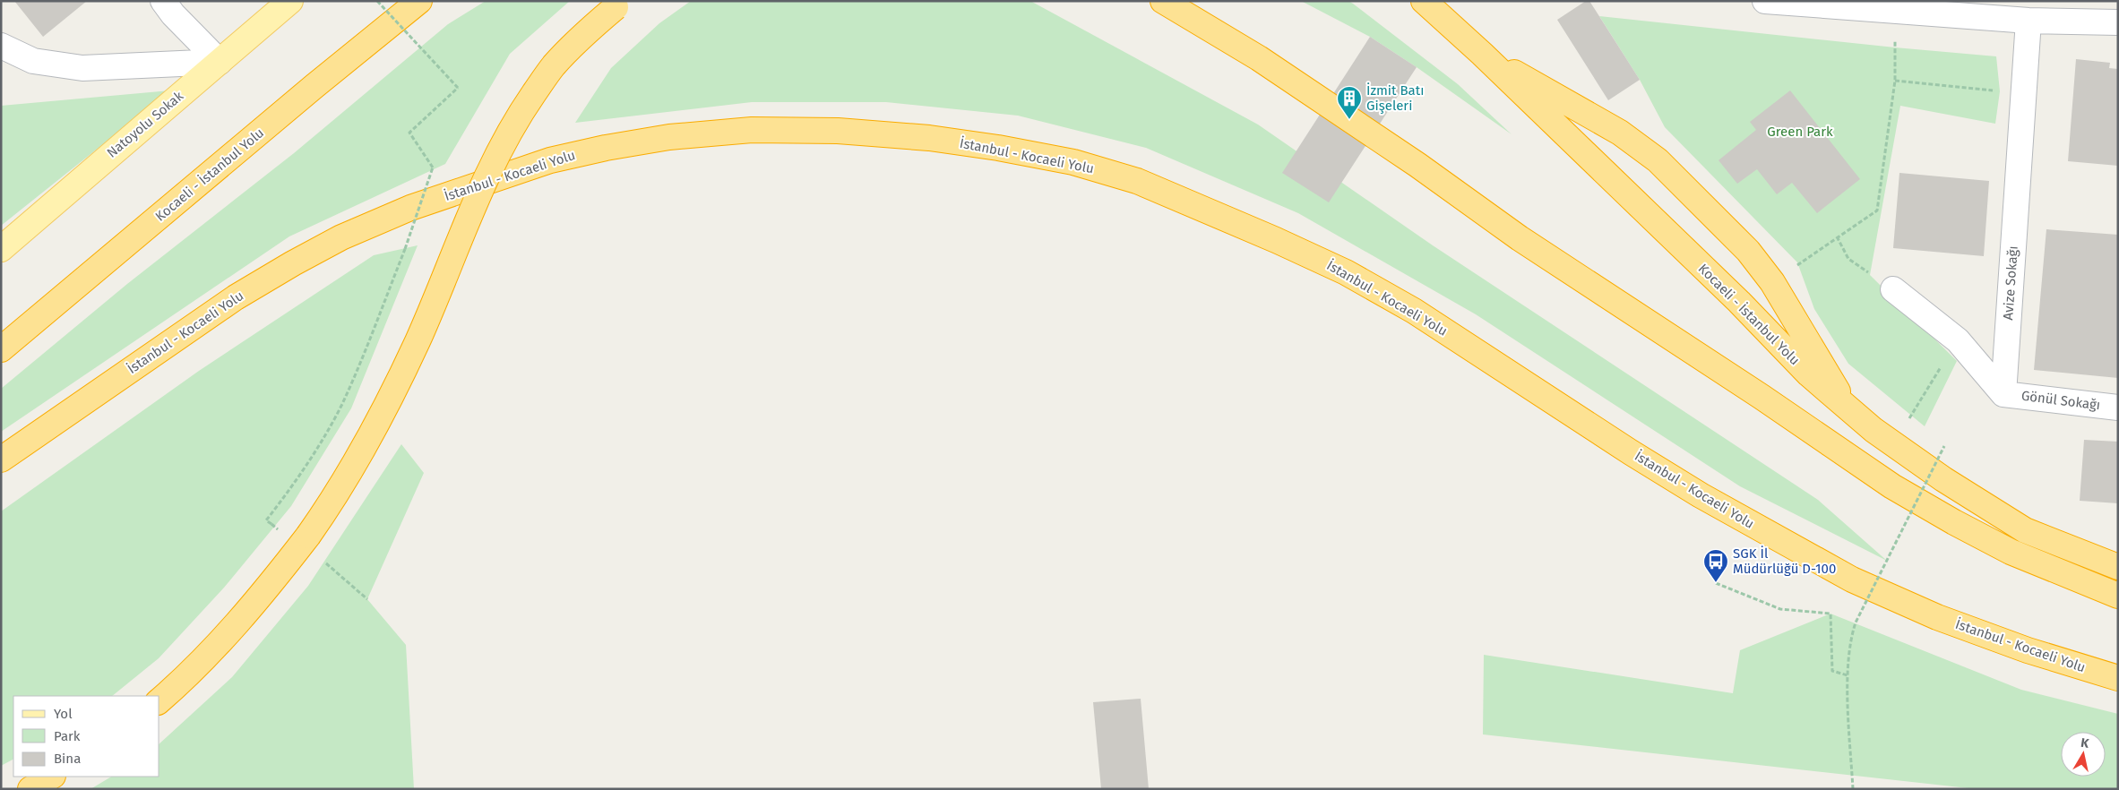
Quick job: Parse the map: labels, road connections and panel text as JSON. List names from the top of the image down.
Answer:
{
  "streets": {
    "highway": ["İstanbul - Kocaeli Yolu", "Kocaeli - İstanbul Yolu"],
    "main road": ["Natoyolu Sokak"],
    "street": ["Avize Sokağı", "Gönül Sokağı"]
  },
  "crossings": [
    ["Avize Sokağı", "Gönül Sokağı"]
  ],
  "parks": ["Green Park"],
  "places": {
    "building": ["İzmit Batı Gişeleri"],
    "bus stop": ["SGK İl Müdürlüğü D-100"]
  },
  "legend": ["Yol", "Park", "Bina"],
  "north": "top"
}
